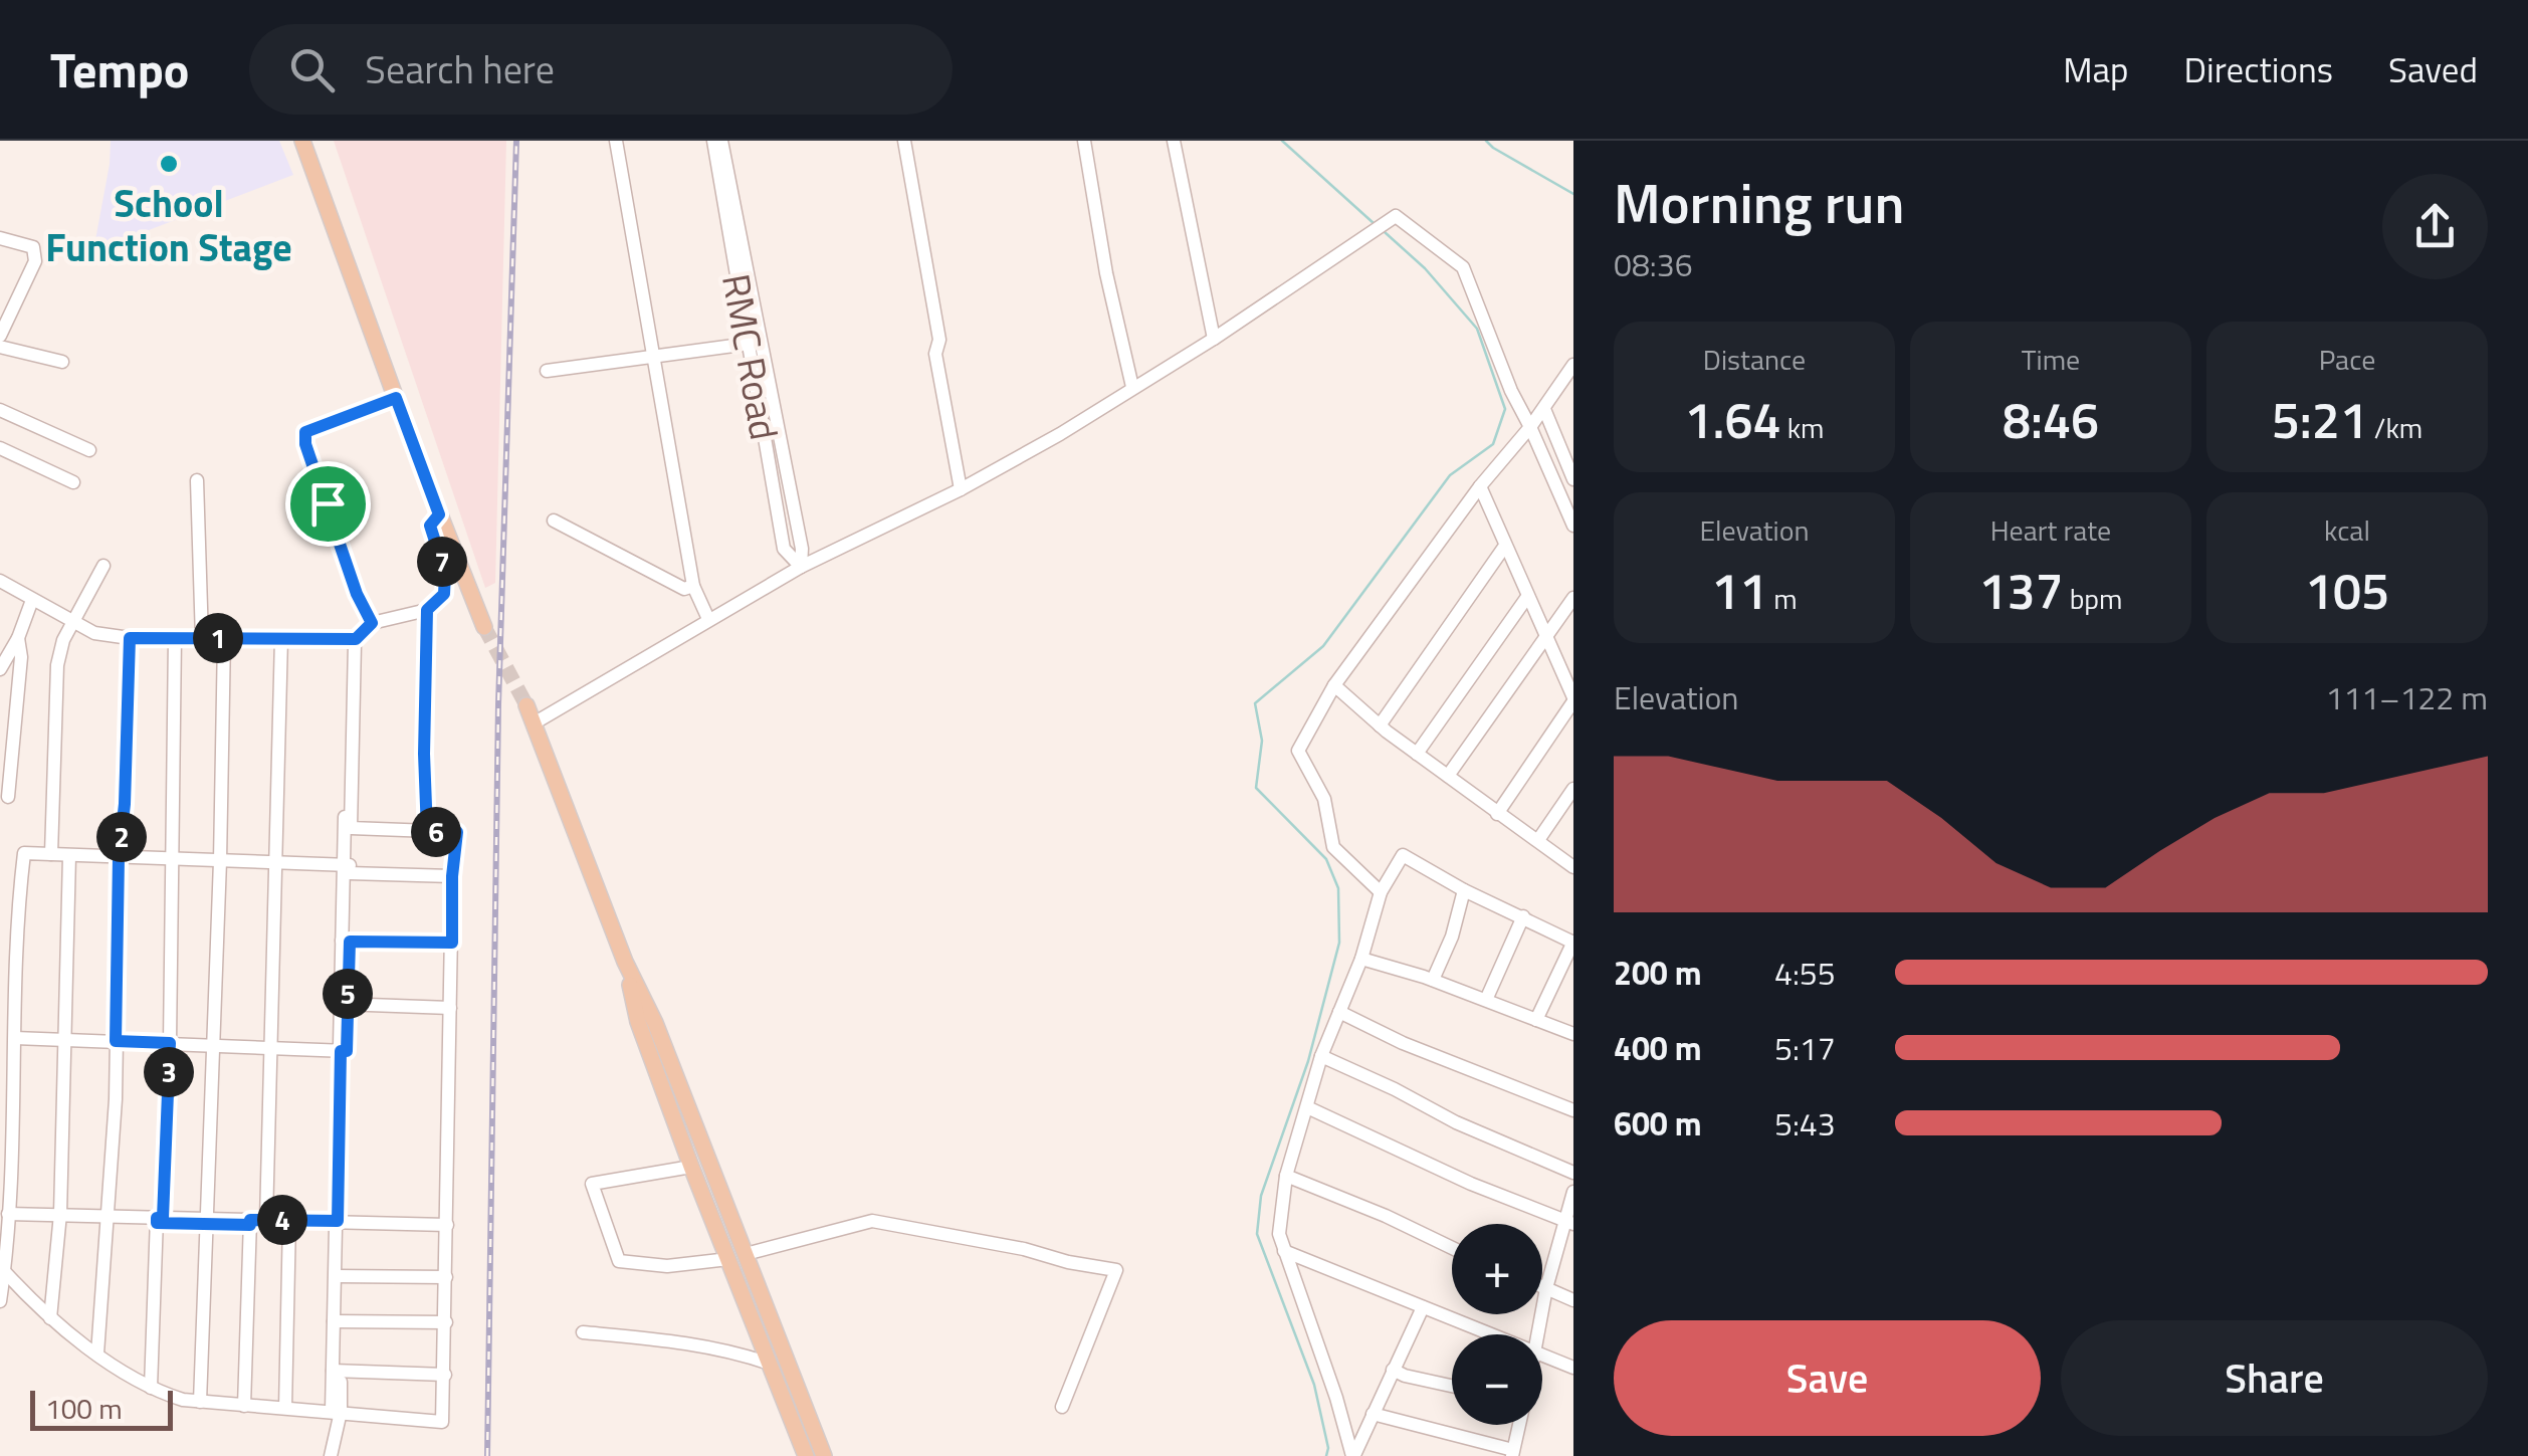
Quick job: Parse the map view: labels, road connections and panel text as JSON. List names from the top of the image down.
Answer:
{
  "streets": {
    "street": ["RMC Road"]
  },
  "places": ["School Function Stage"],
  "scale_bar": "100 m",
  "page": {
    "header": "Tempo",
    "search": "Search here",
    "nav": ["Map", "Directions", "Saved"],
    "heading": ["Morning run", "08:36"],
    "stats": [
      ["Distance", "1.64 km"],
      ["Time", "8:46"],
      ["Pace", "5:21 /km"],
      ["Elevation", "11 m"],
      ["Heart rate", "137 bpm"],
      ["kcal", "105"]
    ],
    "pins": [
      "7",
      "1",
      "6",
      "2",
      "5",
      "3",
      "4"
    ],
    "chart": ["Elevation", "111–122 m"],
    "list": [
      {
        "name": "200 m",
        "note": "4:55"
      },
      {
        "name": "400 m",
        "note": "5:17"
      },
      {
        "name": "600 m",
        "note": "5:43"
      }
    ],
    "map_buttons": ["+", "−"],
    "buttons": ["Save", "Share"],
    "scale": "100 m"
  }
}
